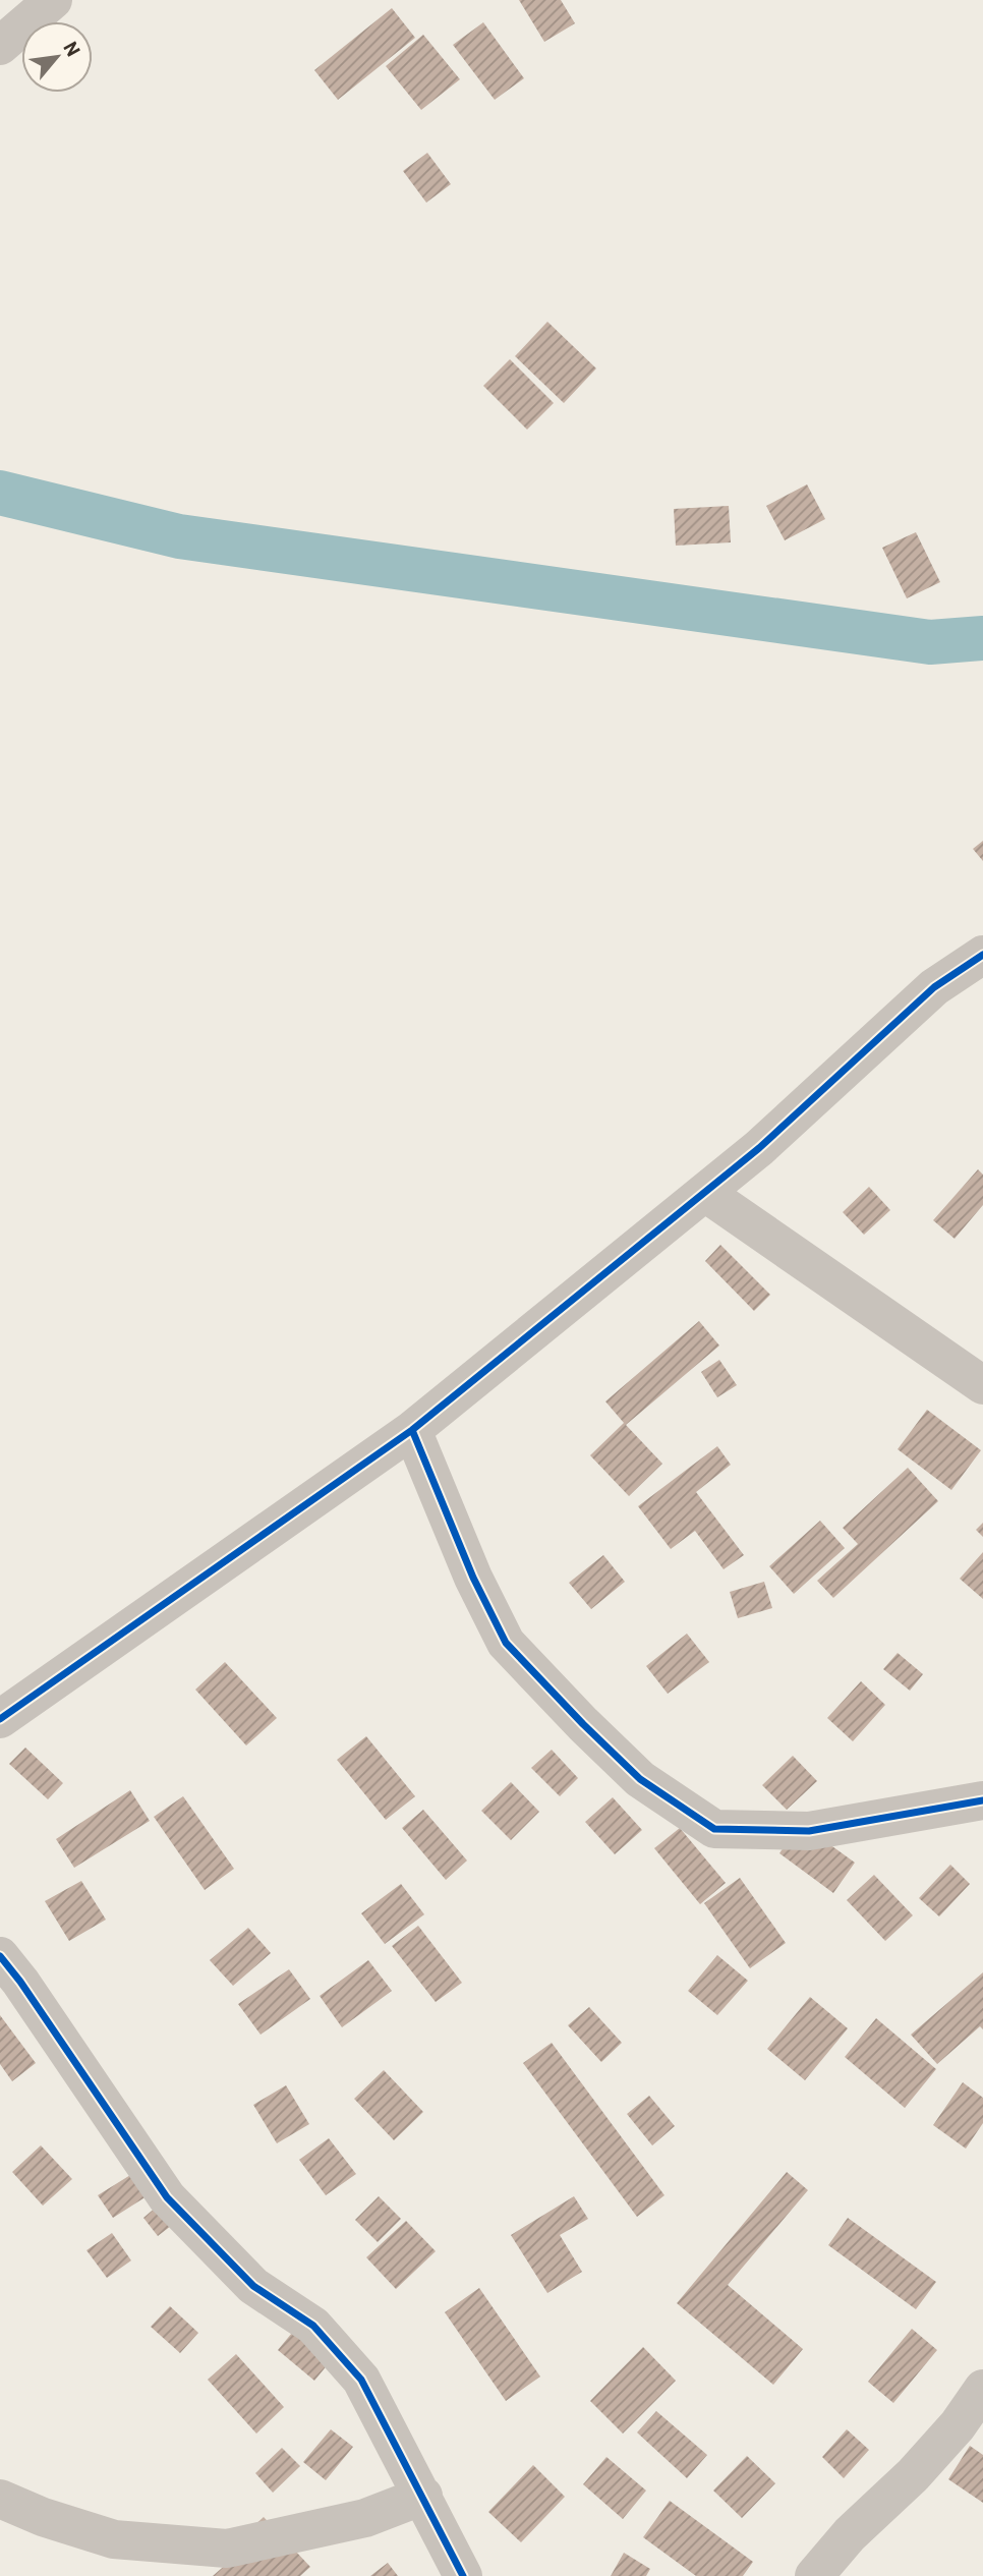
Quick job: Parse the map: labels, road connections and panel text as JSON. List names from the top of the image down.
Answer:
{
  "north": "top right"
}
